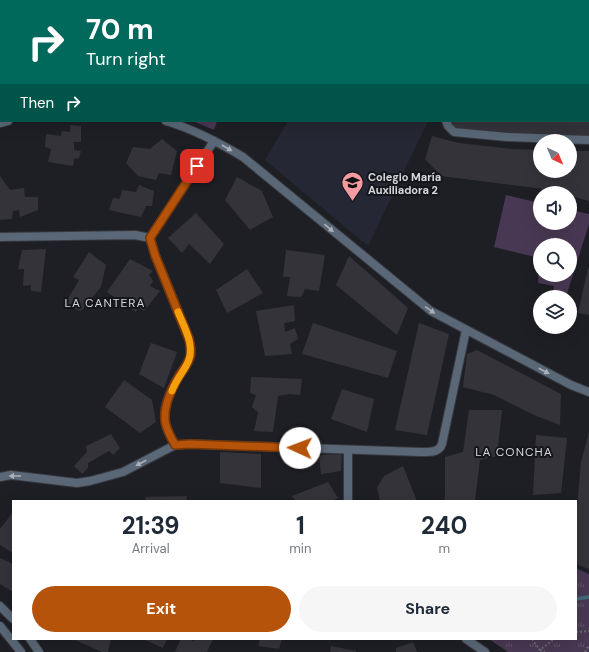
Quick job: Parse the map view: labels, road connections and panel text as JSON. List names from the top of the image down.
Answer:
{
  "districts": ["LA CANTERA", "LA CONCHA"],
  "places": {
    "school or university": ["Colegio María Auxiliadora 2"]
  },
  "north": "bottom right",
  "page": {
    "turn": ["70 m", "Turn right"],
    "then": "Then",
    "eta": [
      "21:39",
      "Arrival",
      "1",
      "min",
      "240",
      "m"
    ],
    "buttons": ["Exit", "Share"]
  }
}
